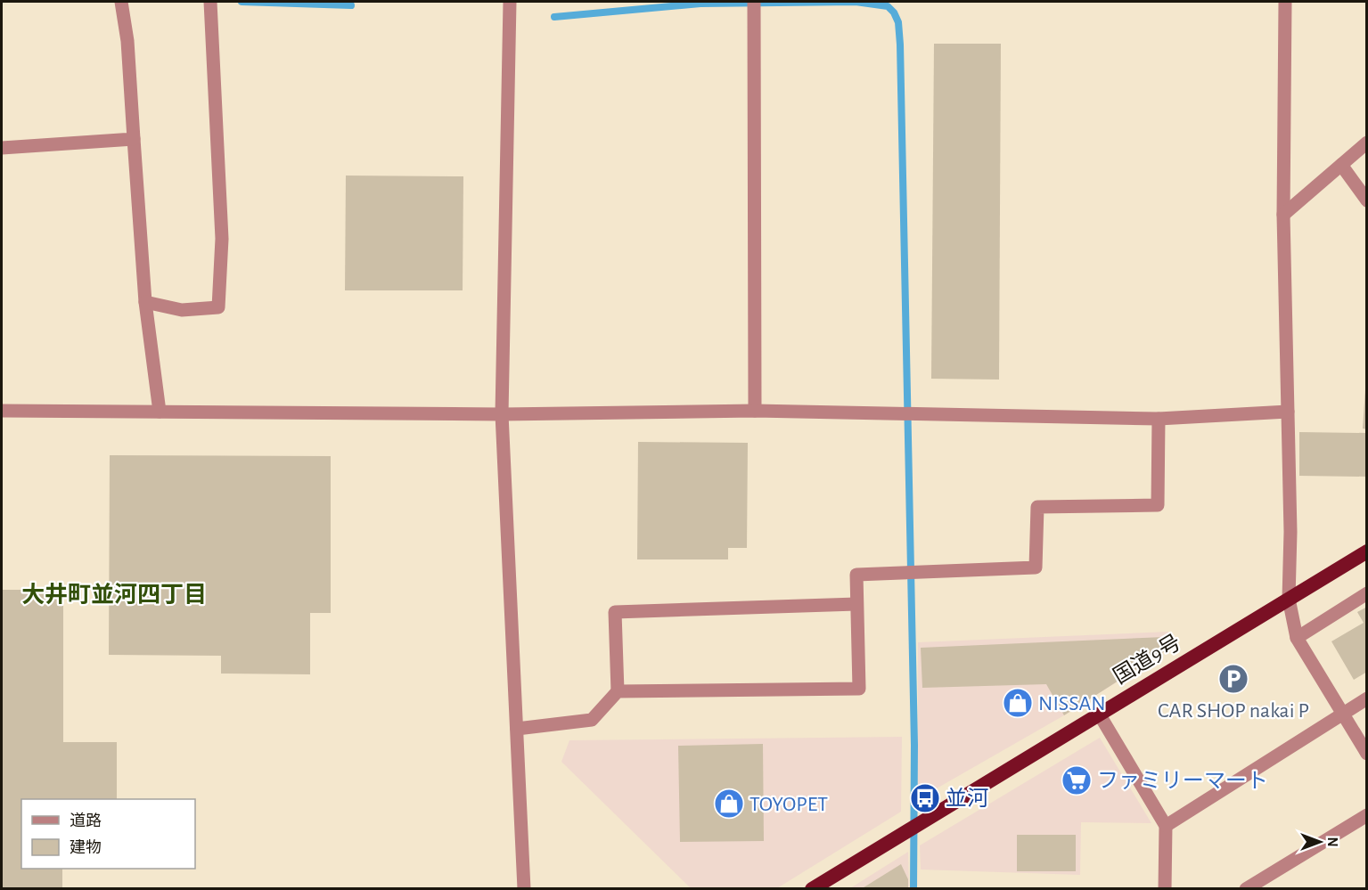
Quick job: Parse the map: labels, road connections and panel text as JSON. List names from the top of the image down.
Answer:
{
  "streets": {
    "highway": ["国道9号"]
  },
  "districts": ["大井町並河四丁目"],
  "places": {
    "parking": ["CAR SHOP nakai P"],
    "shop": ["NISSAN", "TOYOPET"],
    "supermarket": ["ファミリーマート"],
    "bus stop": ["並河"]
  },
  "legend": ["道路", "建物"],
  "north": "right"
}
